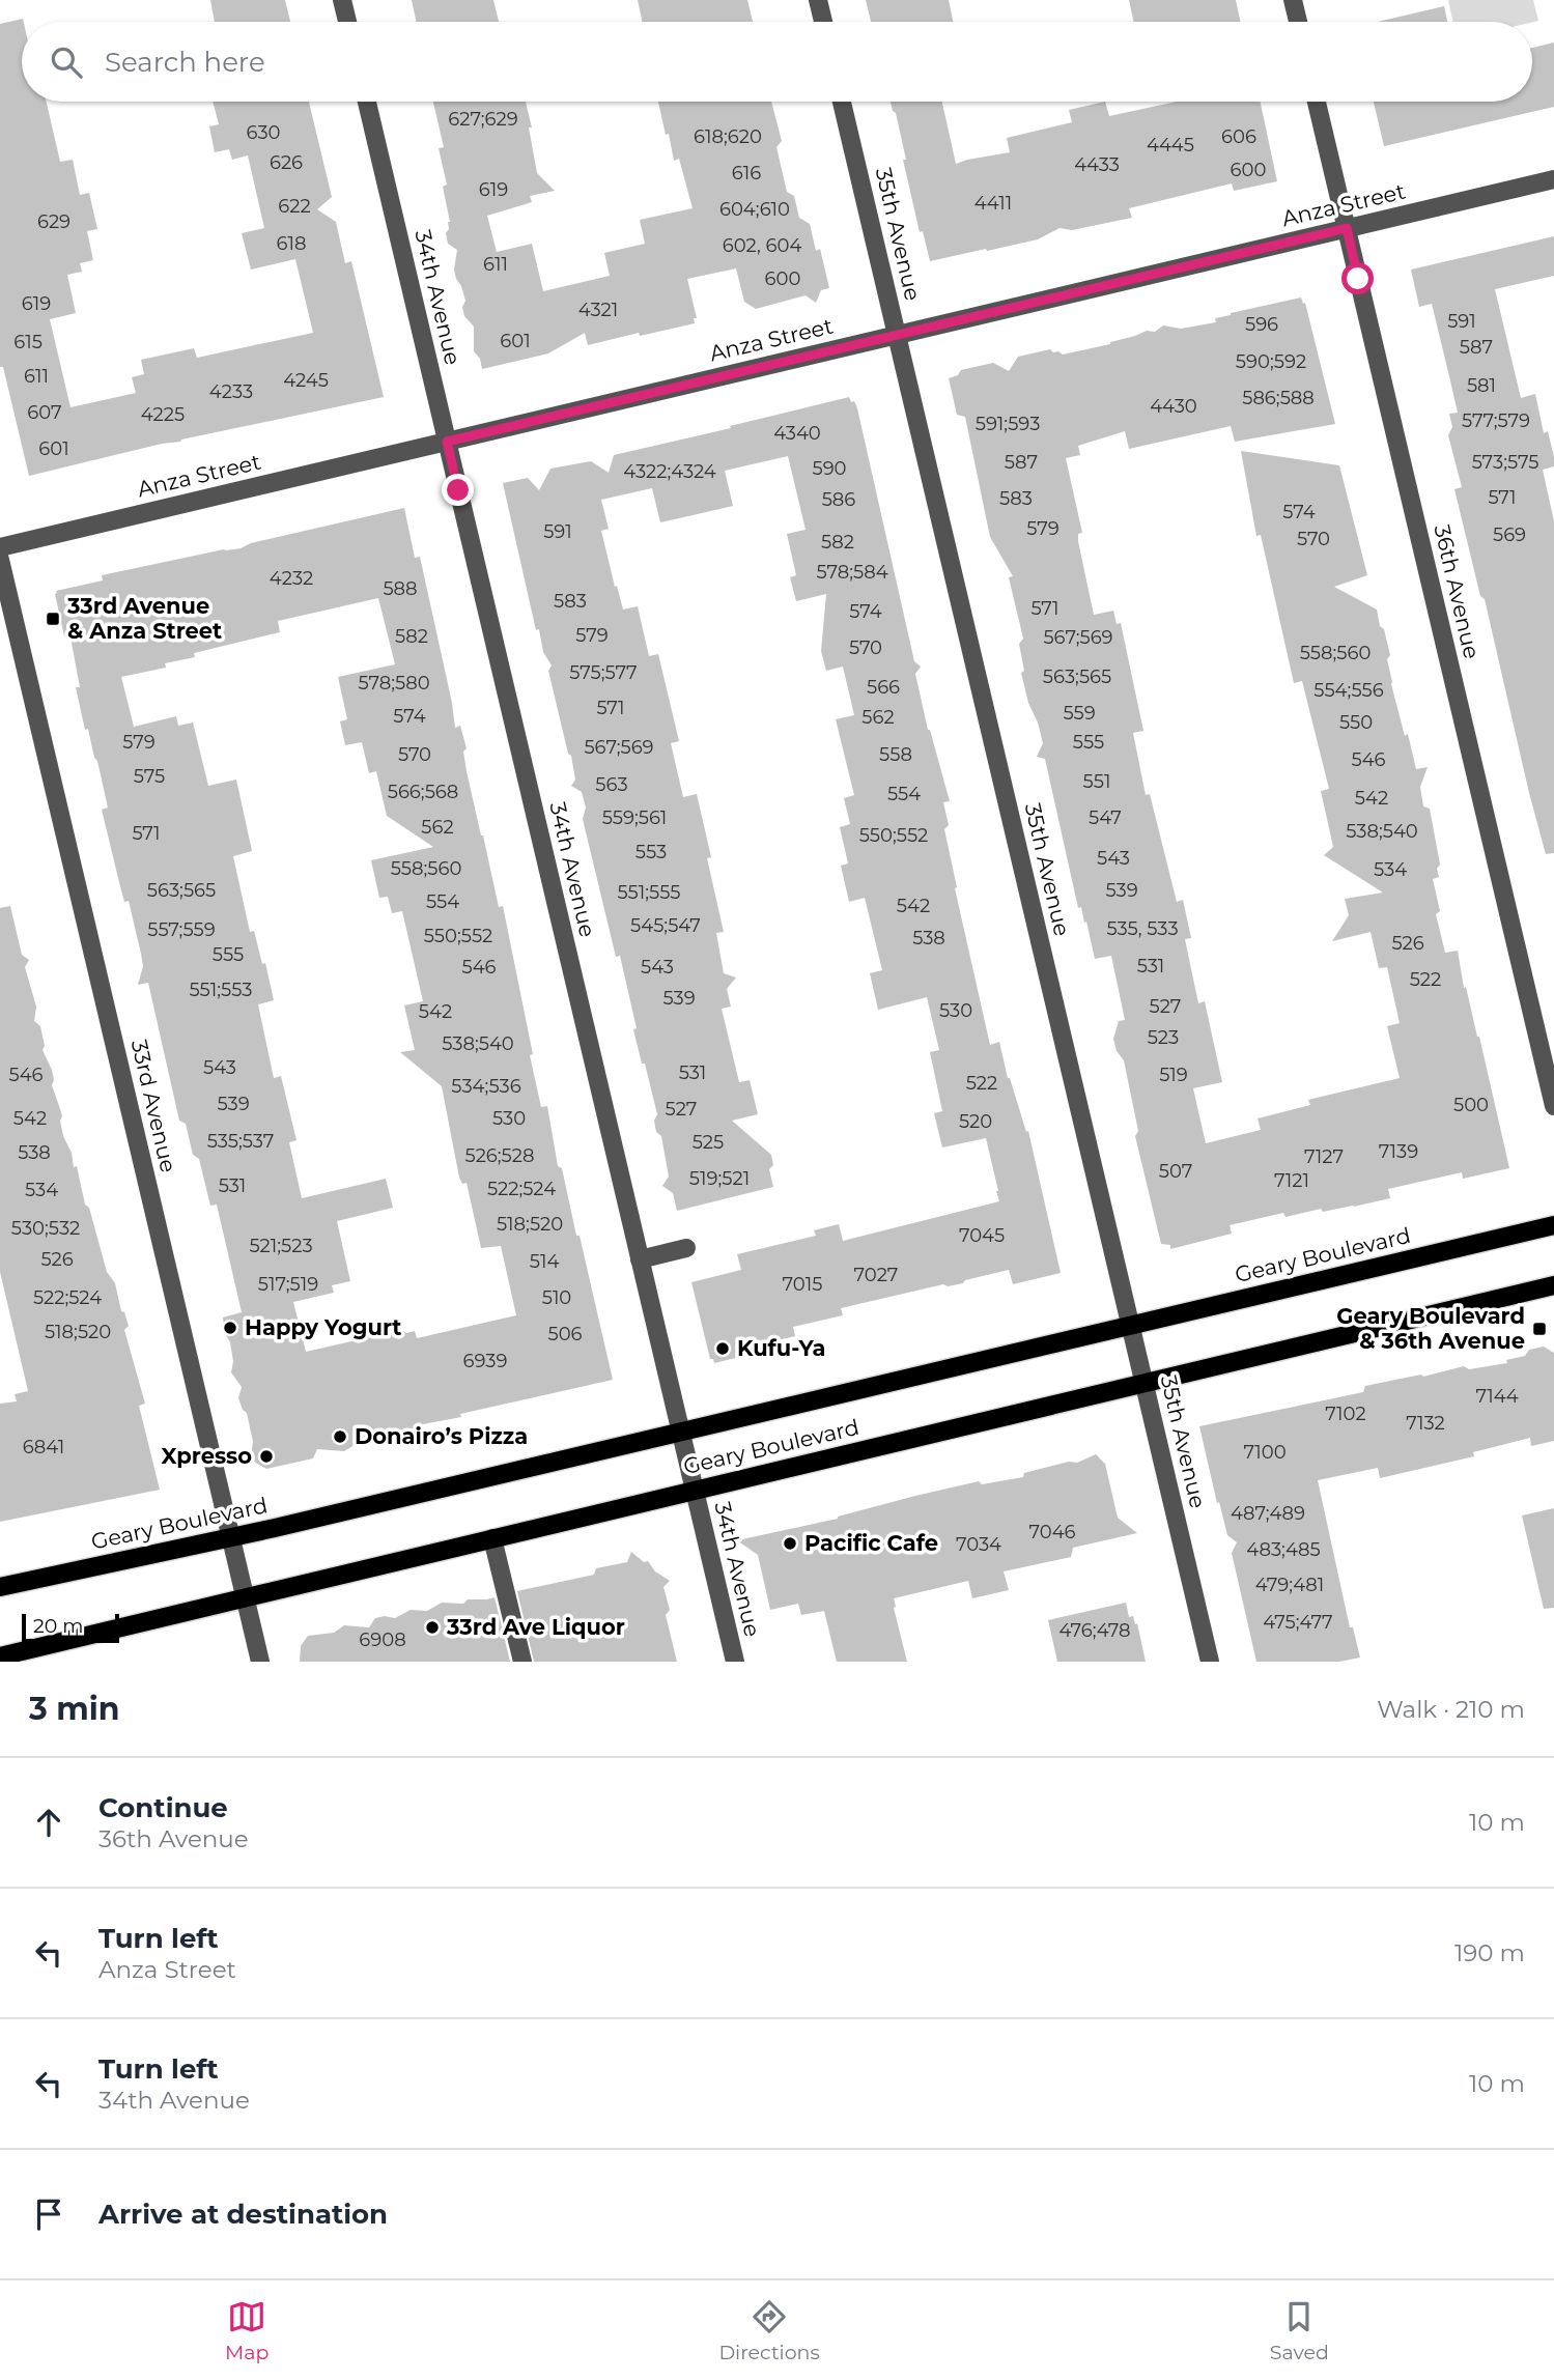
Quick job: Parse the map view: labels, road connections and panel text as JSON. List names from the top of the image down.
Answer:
{
  "streets": {
    "main road": ["Geary Boulevard"],
    "street": [
      "Anza Street",
      "35th Avenue",
      "34th Avenue",
      "36th Avenue",
      "33rd Avenue"
    ]
  },
  "crossings": [
    ["Anza Street", "35th Avenue"],
    ["Anza Street", "34th Avenue"],
    ["Anza Street", "36th Avenue"],
    ["35th Avenue", "Geary Boulevard"],
    ["34th Avenue", "Geary Boulevard"],
    ["33rd Avenue", "Geary Boulevard"]
  ],
  "places": {
    "transit": ["33rd Avenue & Anza Street", "Geary Boulevard & 36th Avenue"],
    "other": [
      "Happy Yogurt",
      "Kufu-Ya",
      "Donairo’s Pizza",
      "Xpresso",
      "Pacific Cafe",
      "33rd Ave Liquor"
    ]
  },
  "house_numbers": [
    "627;629",
    "630",
    "618;620",
    "606",
    "4445",
    "626",
    "4433",
    "600",
    "616",
    "619",
    "4411",
    "622",
    "604;610",
    "629",
    "618",
    "602, 604",
    "611",
    "600",
    "619",
    "4321",
    "591",
    "596",
    "601",
    "615",
    "587",
    "590;592",
    "611",
    "4245",
    "581",
    "4233",
    "586;588",
    "4430",
    "607",
    "4225",
    "577;579",
    "591;593",
    "4340",
    "601",
    "587",
    "573;575",
    "590",
    "4322;4324",
    "571",
    "583",
    "586",
    "574",
    "579",
    "591",
    "569",
    "570",
    "582",
    "578;584",
    "4232",
    "588",
    "583",
    "571",
    "574",
    "579",
    "582",
    "567;569",
    "570",
    "558;560",
    "575;577",
    "563;565",
    "578;580",
    "566",
    "554;556",
    "571",
    "559",
    "574",
    "562",
    "550",
    "579",
    "555",
    "567;569",
    "570",
    "558",
    "546",
    "575",
    "551",
    "563",
    "566;568",
    "554",
    "542",
    "559;561",
    "547",
    "562",
    "538;540",
    "571",
    "550;552",
    "553",
    "543",
    "558;560",
    "534",
    "563;565",
    "539",
    "551;555",
    "554",
    "542",
    "545;547",
    "535, 533",
    "557;559",
    "550;552",
    "538",
    "526",
    "555",
    "531",
    "546",
    "543",
    "522",
    "551;553",
    "539",
    "527",
    "530",
    "542",
    "523",
    "538;540",
    "543",
    "531",
    "546",
    "519",
    "522",
    "534;536",
    "539",
    "500",
    "527",
    "542",
    "530",
    "520",
    "535;537",
    "525",
    "7139",
    "538",
    "526;528",
    "7127",
    "507",
    "519;521",
    "7121",
    "531",
    "522;524",
    "534",
    "518;520",
    "530;532",
    "7045",
    "521;523",
    "526",
    "514",
    "7027",
    "517;519",
    "7015",
    "522;524",
    "510",
    "518;520",
    "506",
    "6939",
    "7144",
    "7102",
    "7132",
    "6841",
    "7100",
    "487;489",
    "7046",
    "7034",
    "483;485",
    "479;481",
    "475;477",
    "476;478",
    "6908"
  ],
  "scale_bar": "20 m",
  "page": {
    "search": "Search here",
    "scale": "20 m",
    "heading": ["3 min", "Walk · 210 m"],
    "list": [
      ["Continue", "36th Avenue", "10 m"],
      ["Turn left", "Anza Street", "190 m"],
      ["Turn left", "34th Avenue", "10 m"],
      "Arrive at destination"
    ],
    "nav": ["Map", "Directions", "Saved"]
  }
}
